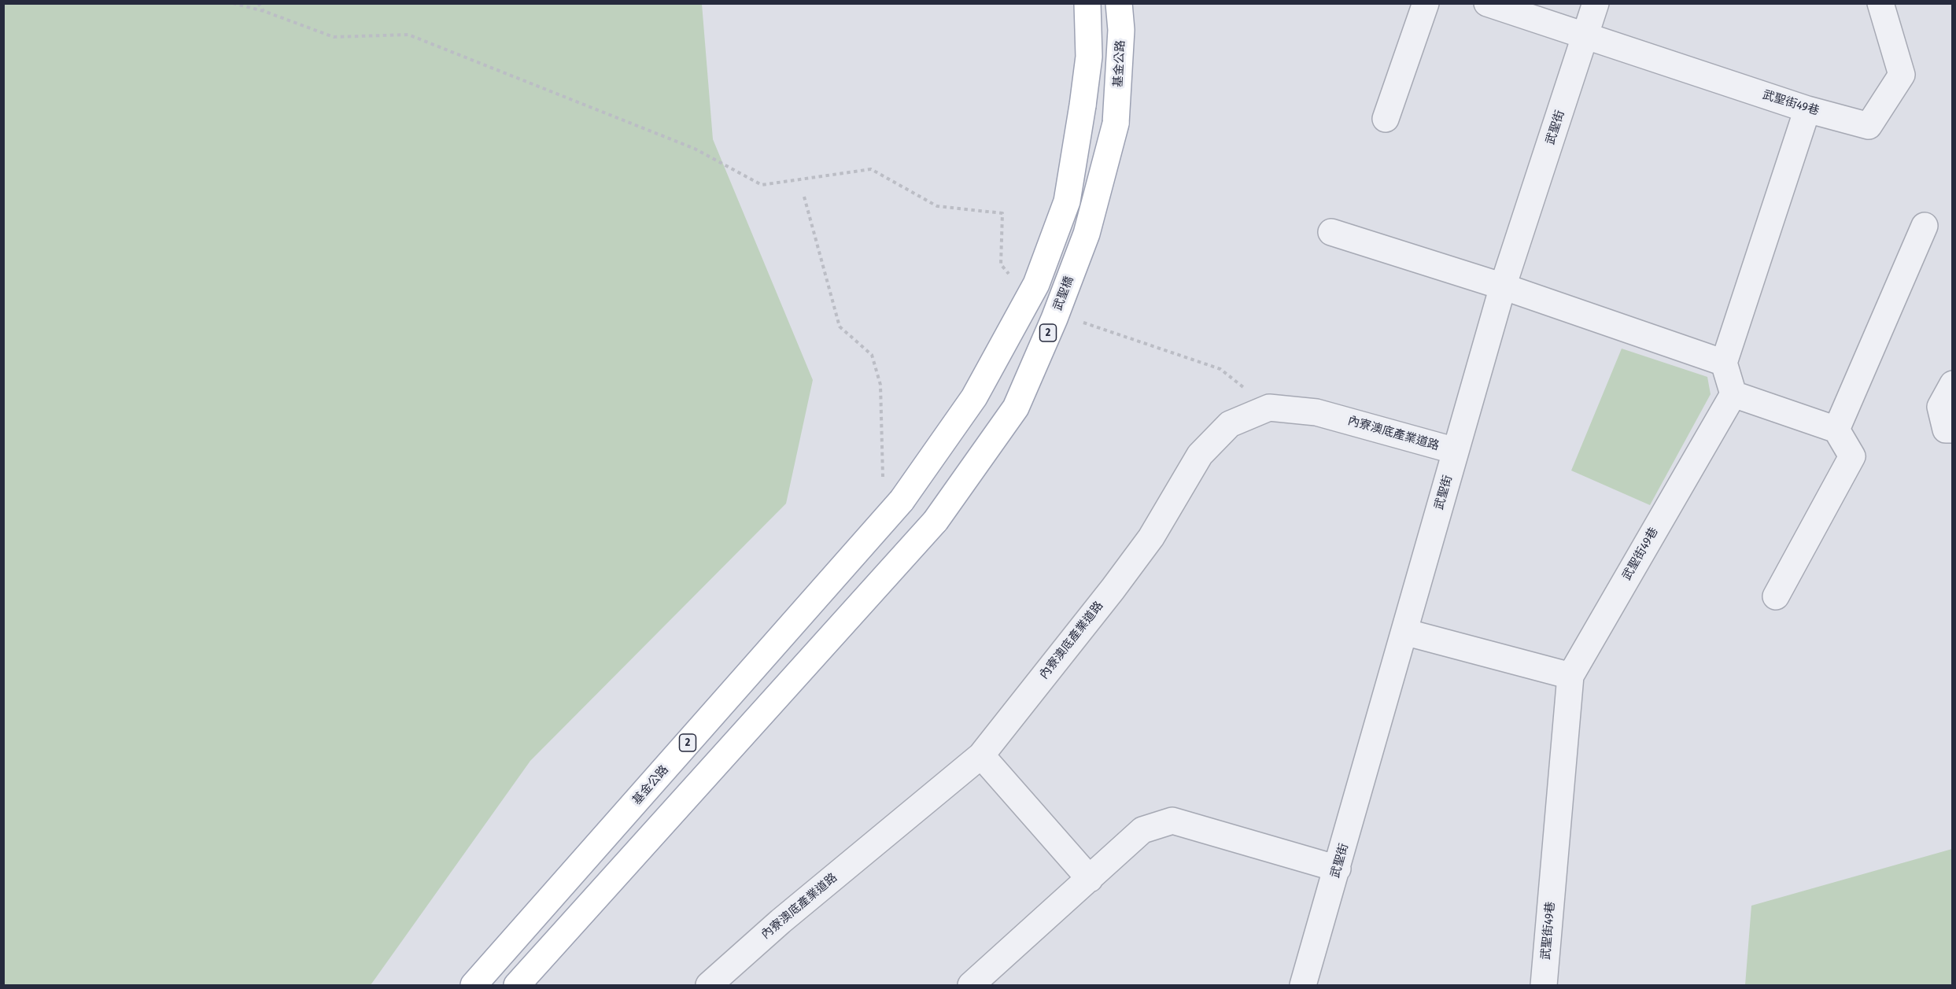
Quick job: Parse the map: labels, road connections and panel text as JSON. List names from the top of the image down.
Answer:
{
  "streets": {
    "main road": ["基金公路", "武聖橋", "2"],
    "street": ["武聖街49巷", "武聖街", "內寮澳底產業道路"]
  },
  "crossings": [
    ["基金公路", "武聖橋"],
    ["基金公路", "2"],
    ["武聖街49巷", "武聖街"],
    ["武聖街", "內寮澳底產業道路"]
  ]
}
